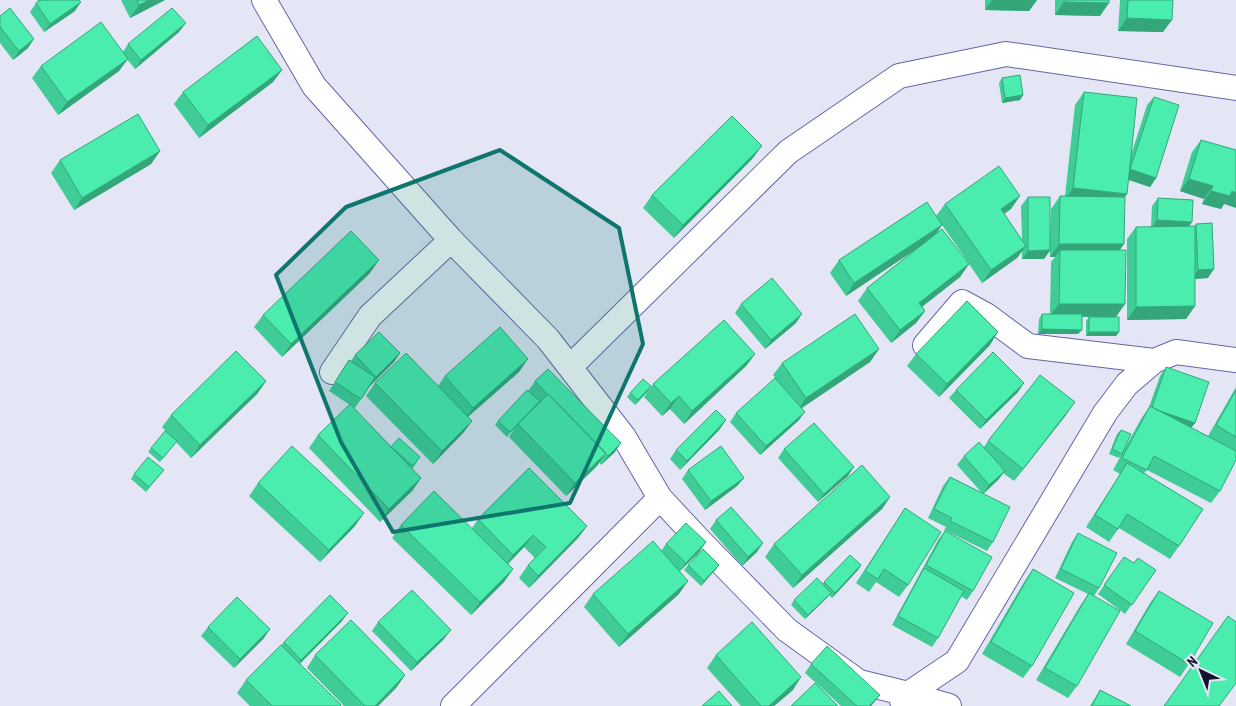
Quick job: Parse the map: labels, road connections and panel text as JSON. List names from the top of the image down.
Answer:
{
  "north": "top left"
}
